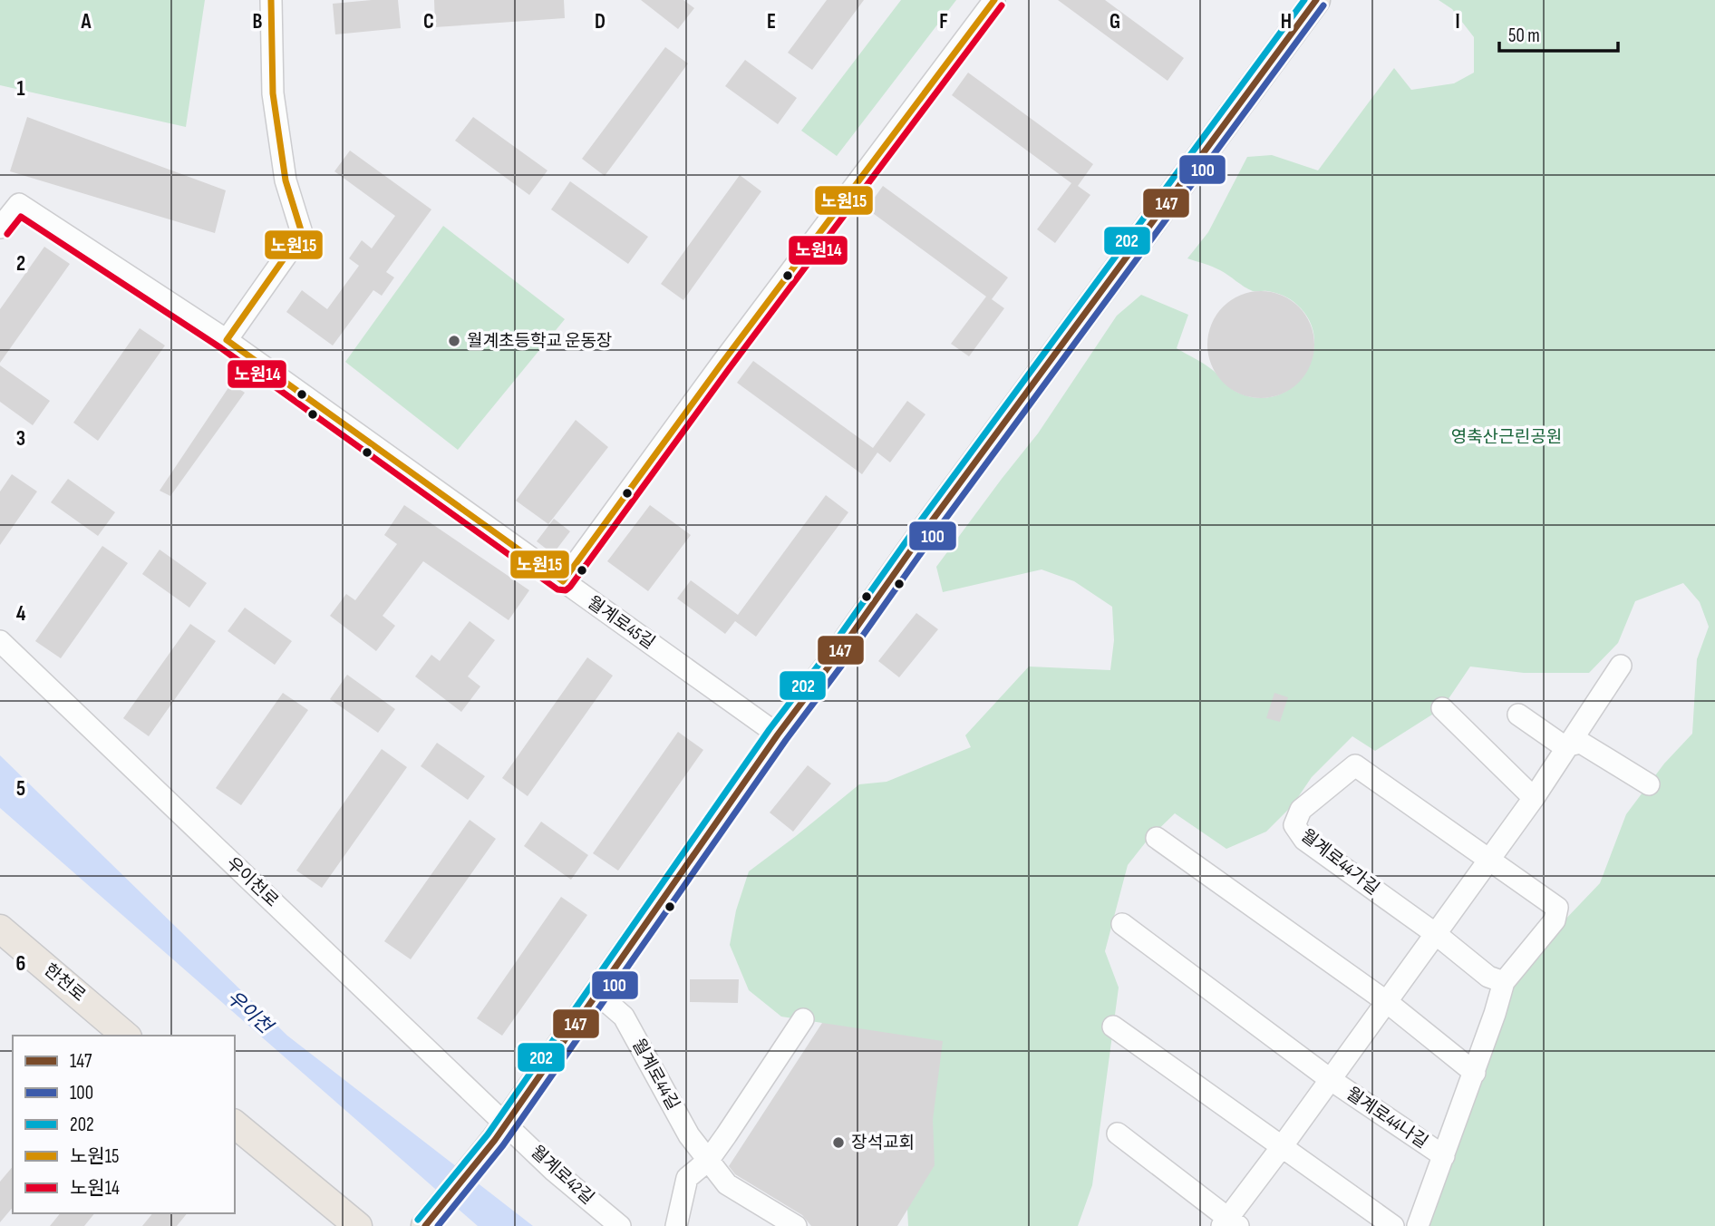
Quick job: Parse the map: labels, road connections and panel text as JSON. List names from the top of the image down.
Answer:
{
  "streets": {
    "main road": ["한천로"],
    "street": [
      "월계로45길",
      "월계로44가길",
      "우이천로",
      "월계로44길",
      "월계로44나길",
      "월계로42길"
    ]
  },
  "crossings": [
    ["월계로44가길", "월계로44나길"],
    ["우이천로", "월계로42길"]
  ],
  "water": ["우이천"],
  "parks": ["영축산근린공원"],
  "places": ["월계초등학교 운동장", "장석교회"],
  "lines": [
    "transit line 147",
    "transit line 202",
    "transit line 노원15",
    "transit line 100",
    "transit line 노원14"
  ],
  "legend": [
    "147",
    "100",
    "202",
    "노원15",
    "노원14"
  ],
  "scale_bar": "50 m",
  "grid": {
    "columns": [
      "A",
      "B",
      "C",
      "D",
      "E",
      "F",
      "G",
      "H",
      "I"
    ],
    "rows": [
      "1",
      "2",
      "3",
      "4",
      "5",
      "6"
    ]
  }
}
